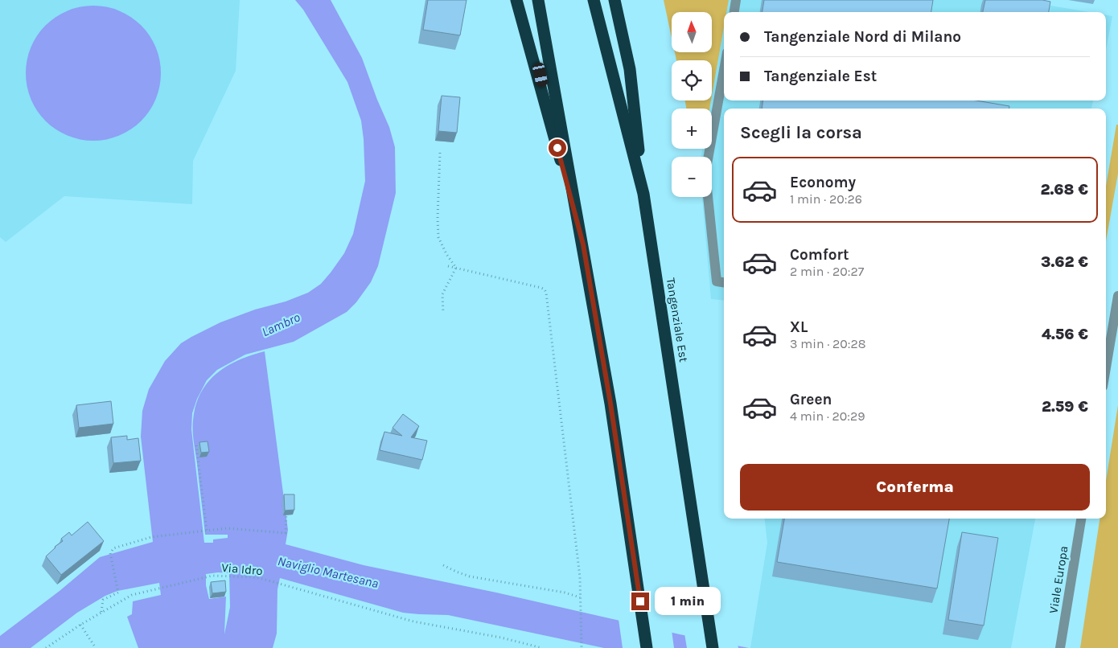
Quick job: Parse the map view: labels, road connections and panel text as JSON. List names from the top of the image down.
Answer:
{
  "streets": {
    "highway": ["Tangenziale Est"],
    "street": ["Viale Europa"],
    "path": ["Via Idro"]
  },
  "water": ["Lambro", "Naviglio Martesana"],
  "north": "top",
  "page": {
    "map_buttons": ["+", "−"],
    "banner": ["Tangenziale Nord di Milano", "Tangenziale Est"],
    "heading": "Scegli la corsa",
    "list": [
      {
        "name": "Economy",
        "note": "1 min · 20:26",
        "value": "2.68 €"
      },
      {
        "name": "Comfort",
        "note": "2 min · 20:27",
        "value": "3.62 €"
      },
      {
        "name": "XL",
        "note": "3 min · 20:28",
        "value": "4.56 €"
      },
      {
        "name": "Green",
        "note": "4 min · 20:29",
        "value": "2.59 €"
      }
    ],
    "buttons": "Conferma",
    "bubble": "1 min"
  }
}
